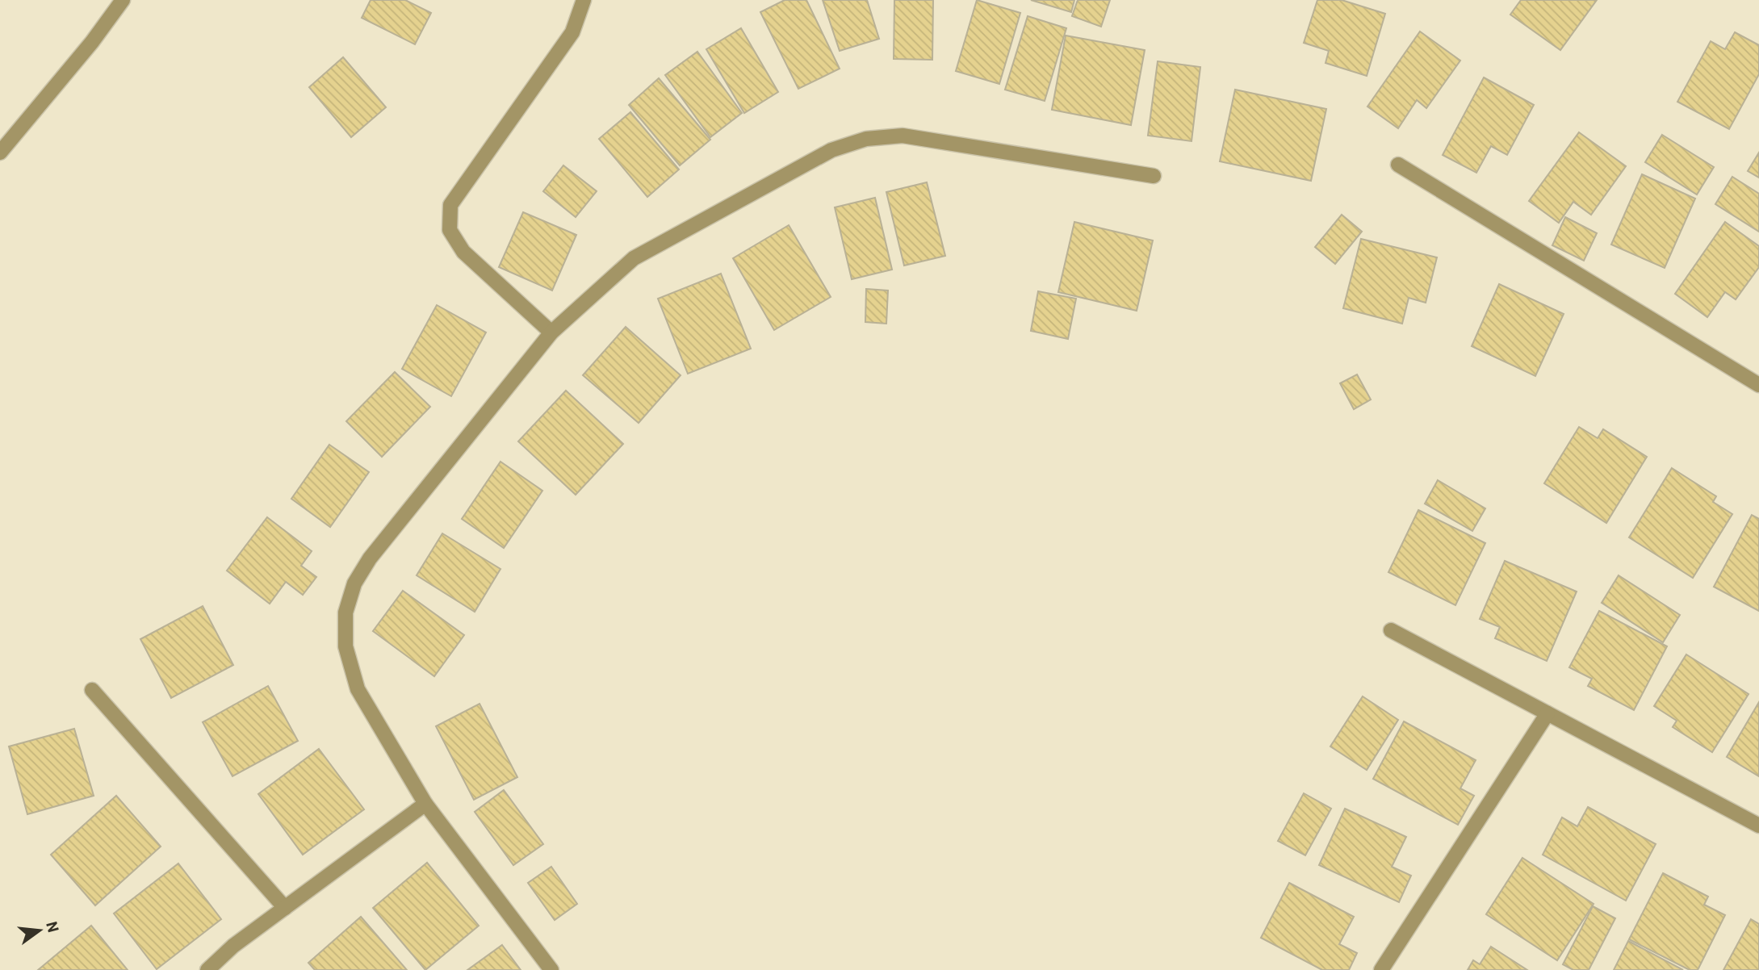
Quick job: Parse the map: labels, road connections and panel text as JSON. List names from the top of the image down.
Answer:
{
  "north": "right"
}
